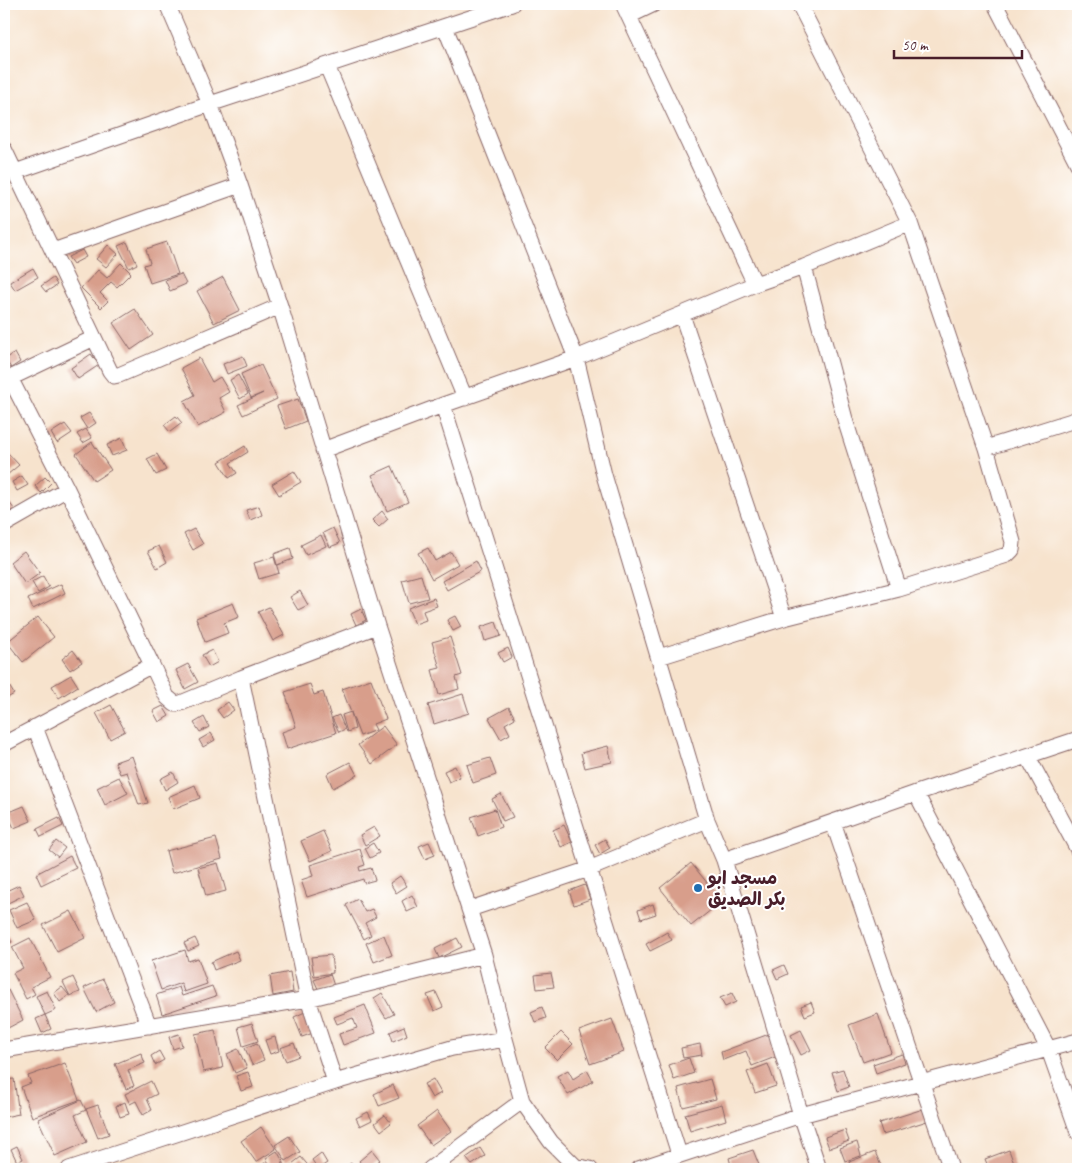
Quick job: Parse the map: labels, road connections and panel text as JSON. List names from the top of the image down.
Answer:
{
  "places": ["مسجد ابو بكر الصديق"],
  "scale_bar": "50 m"
}
